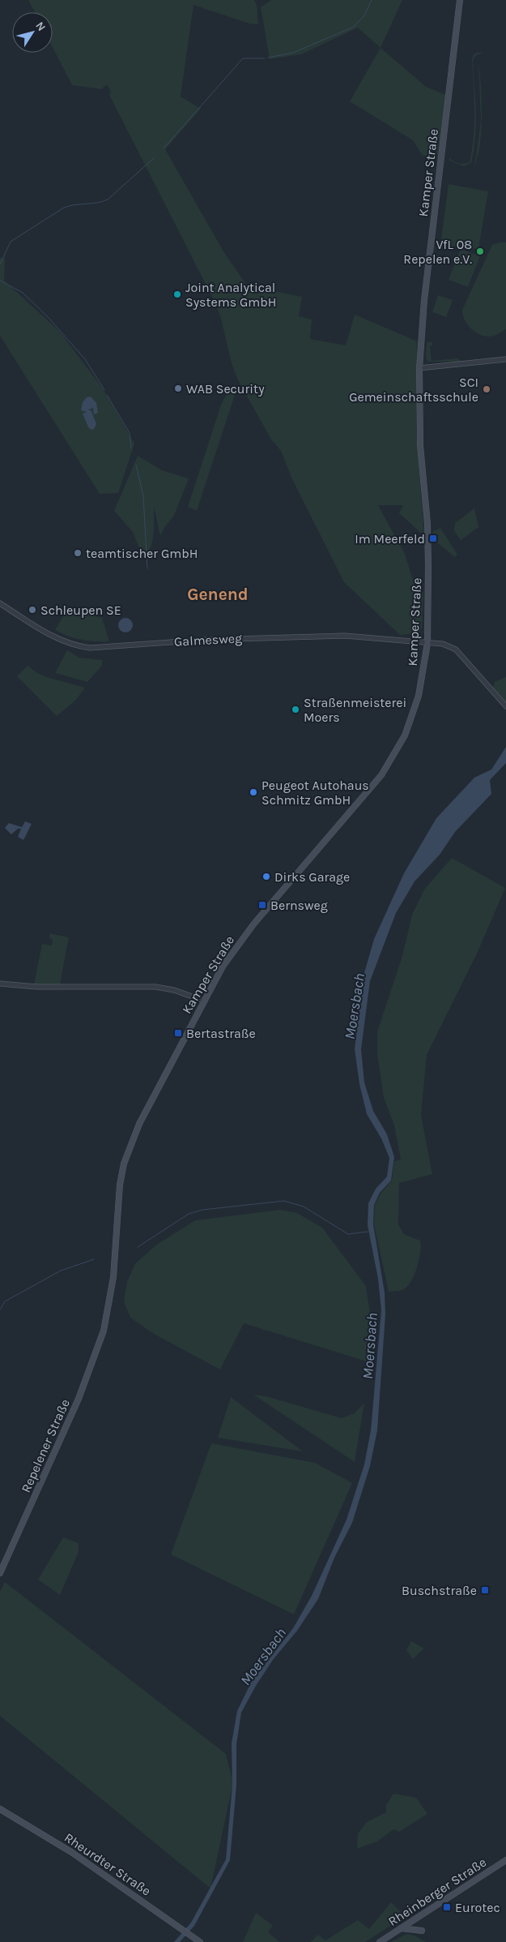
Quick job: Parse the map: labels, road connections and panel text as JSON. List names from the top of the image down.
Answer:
{
  "streets": {
    "main road": [
      "Kamper Straße",
      "Repelener Straße",
      "Rheurdter Straße",
      "Rheinberger Straße"
    ],
    "street": ["Galmesweg"]
  },
  "crossings": [
    ["Kamper Straße", "Galmesweg"],
    ["Kamper Straße", "Repelener Straße"]
  ],
  "districts": ["Genend"],
  "water": ["Moersbach"],
  "places": {
    "other": [
      "VfL 08 Repelen e.V.",
      "Joint Analytical Systems GmbH",
      "WAB Security",
      "SCI Gemeinschaftsschule",
      "teamtischer GmbH",
      "Schleupen SE",
      "Straßenmeisterei Moers",
      "Peugeot Autohaus Schmitz GmbH",
      "Dirks Garage"
    ],
    "transit": [
      "Im Meerfeld",
      "Bernsweg",
      "Bertastraße",
      "Buschstraße",
      "Eurotec"
    ]
  },
  "north": "top right"
}
